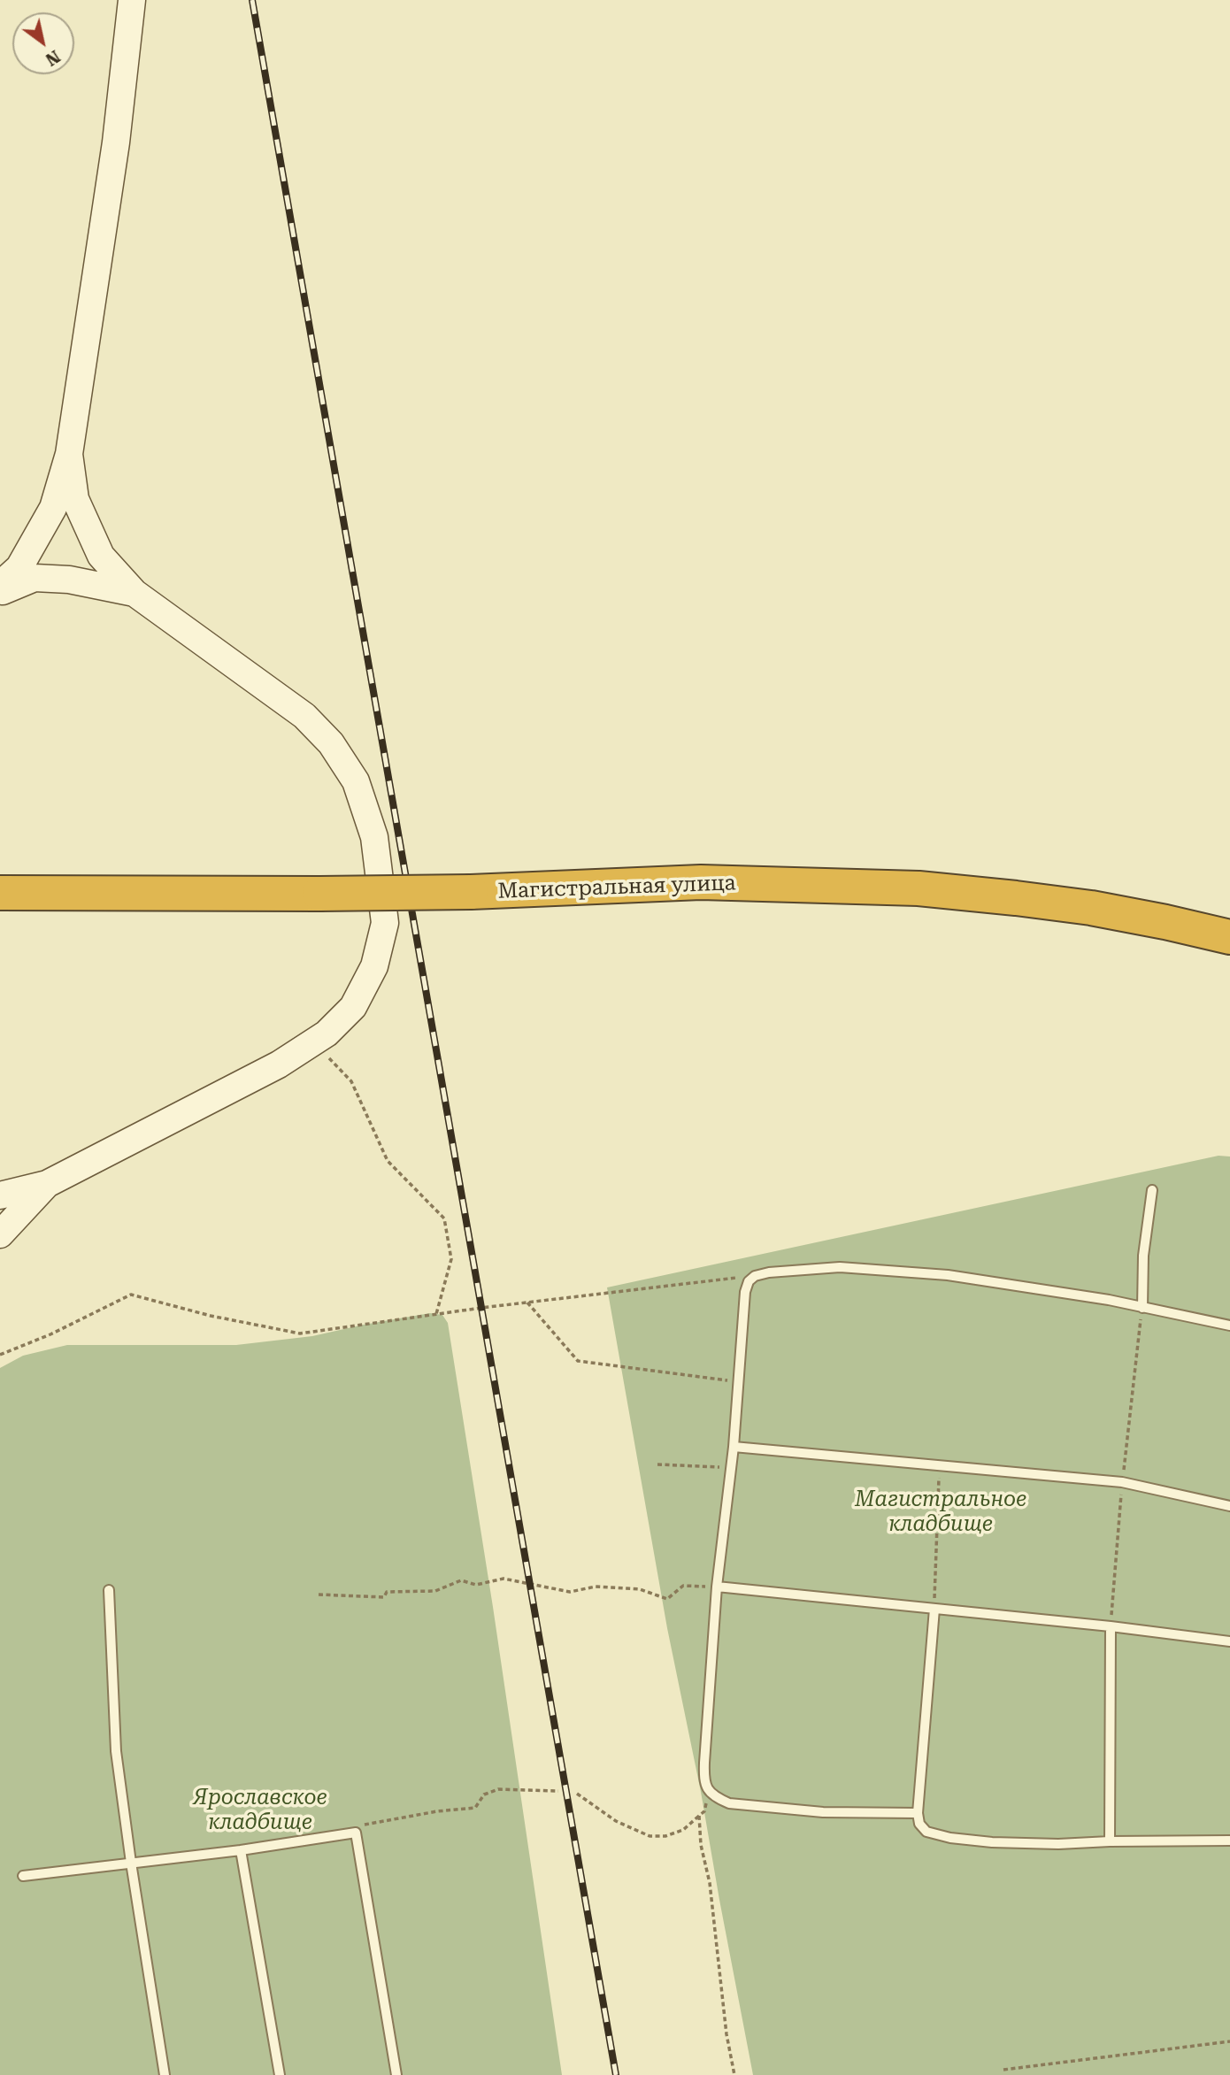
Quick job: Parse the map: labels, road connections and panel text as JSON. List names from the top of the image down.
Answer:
{
  "streets": {
    "highway": ["Магистральная улица"]
  },
  "parks": ["Магистральное кладбище", "Ярославское кладбище"],
  "north": "bottom right"
}
